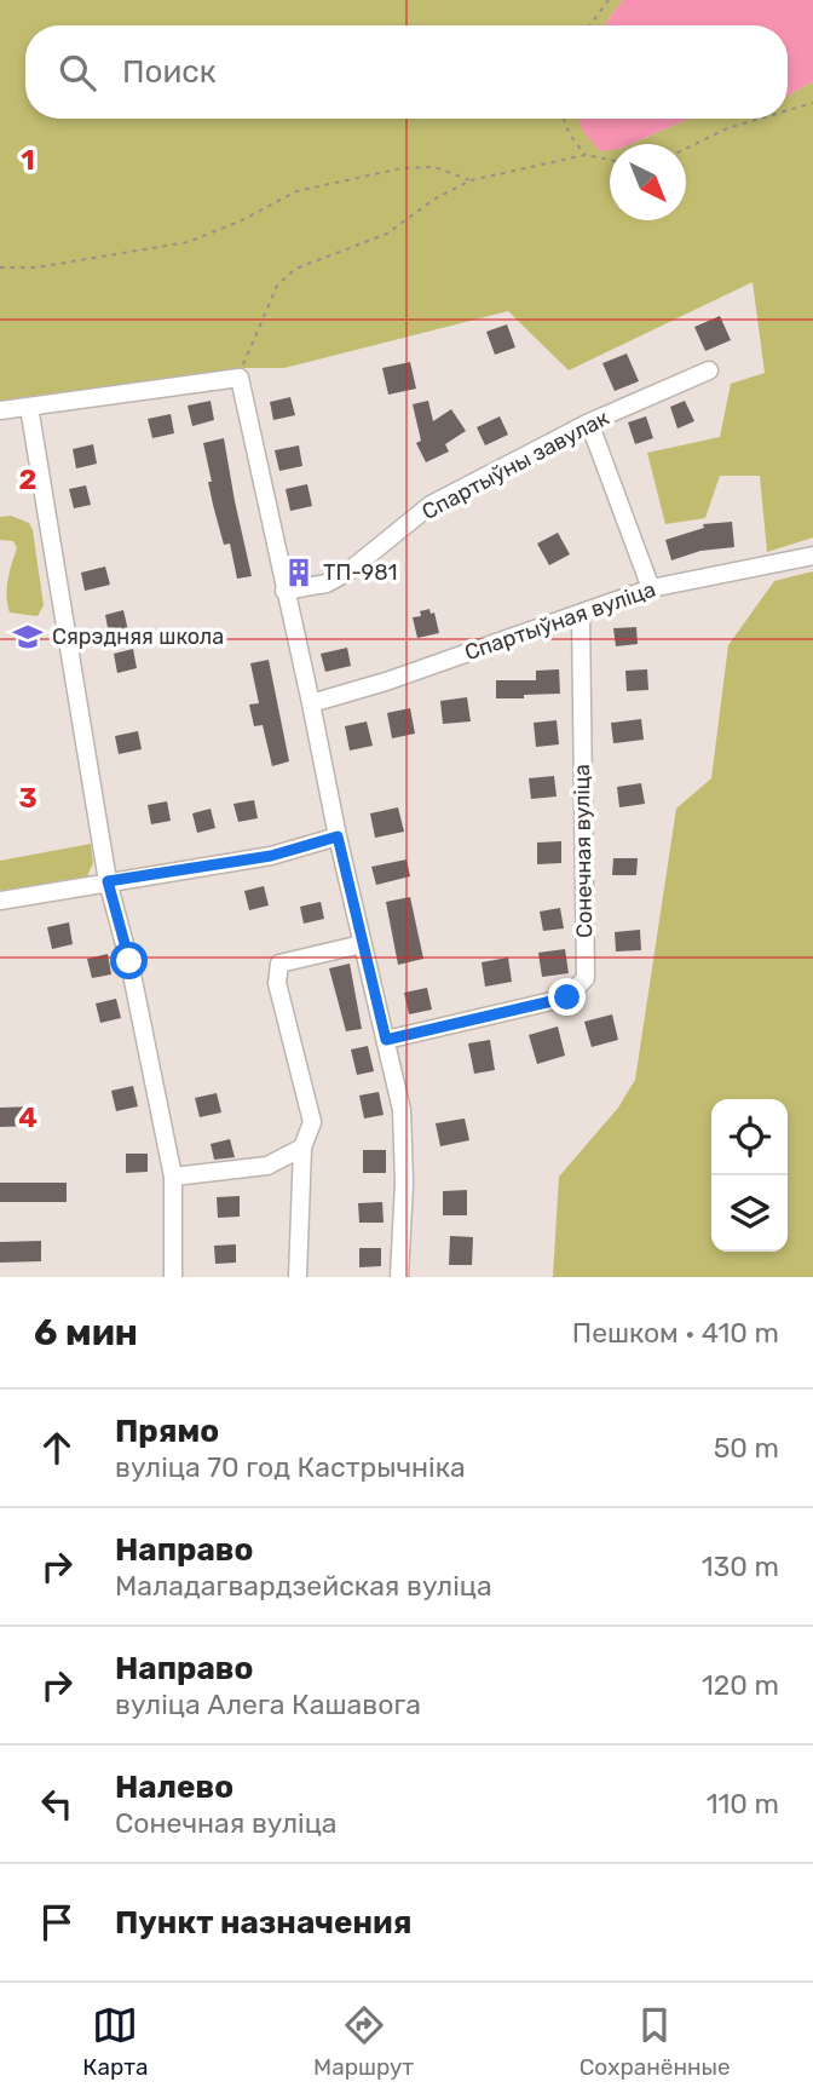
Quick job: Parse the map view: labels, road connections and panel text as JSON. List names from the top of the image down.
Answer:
{
  "streets": {
    "street": ["Спартыўны завулак", "Спартыўная вуліца", "Сонечная вуліца"]
  },
  "crossings": [
    ["Спартыўная вуліца", "Сонечная вуліца"]
  ],
  "places": {
    "building": ["ТП-981"],
    "school or university": ["Сярэдняя школа"]
  },
  "north": "bottom right",
  "page": {
    "search": "Поиск",
    "heading": ["6 мин", "Пешком · 410 m"],
    "list": [
      ["Прямо", "вуліца 70 год Кастрычніка", "50 m"],
      ["Направо", "Маладагвардзейская вуліца", "130 m"],
      ["Направо", "вуліца Алега Кашавога", "120 m"],
      ["Налево", "Сонечная вуліца", "110 m"],
      "Пункт назначения"
    ],
    "nav": ["Карта", "Маршрут", "Сохранённые"]
  },
  "grid": {
    "rows": [
      "1",
      "2",
      "3",
      "4"
    ]
  }
}
